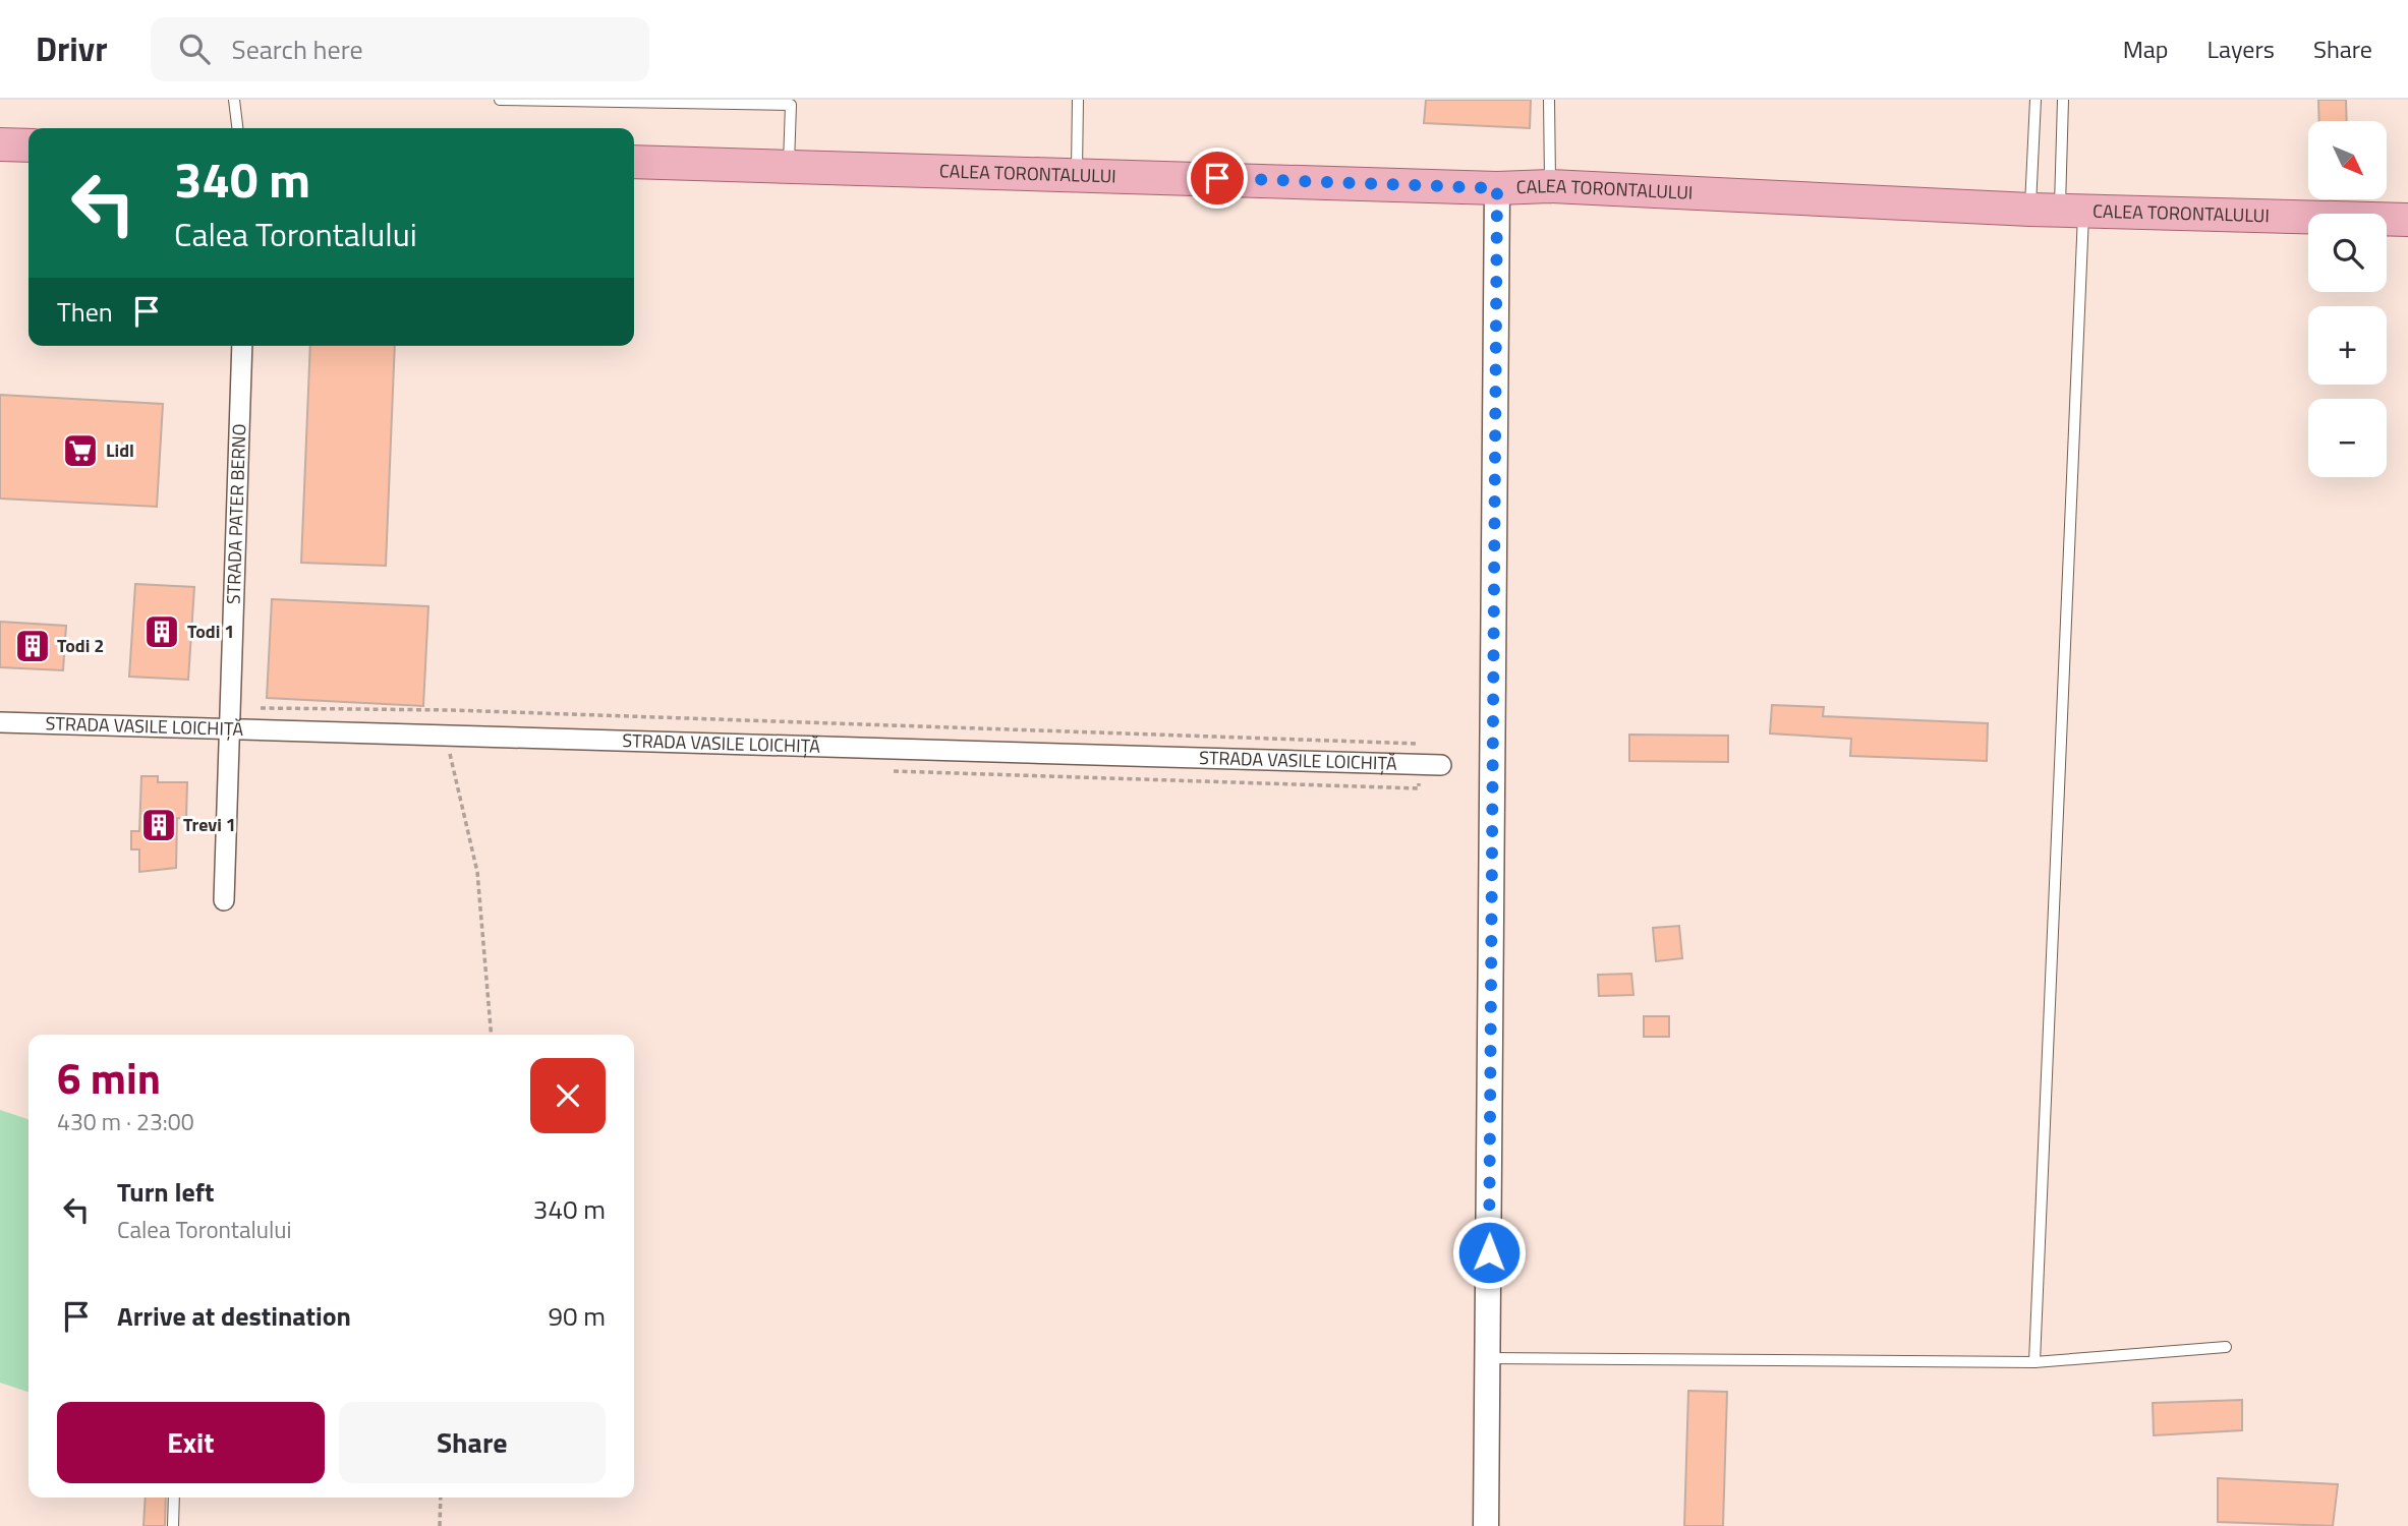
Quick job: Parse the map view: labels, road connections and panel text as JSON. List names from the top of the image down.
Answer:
{
  "streets": {
    "main road": ["CALEA TORONTALULUI"],
    "street": ["STRADA PATER BERNO", "STRADA VASILE LOICHIȚĂ"]
  },
  "crossings": [
    ["STRADA PATER BERNO", "STRADA VASILE LOICHIȚĂ"]
  ],
  "places": {
    "supermarket": ["Lidl"],
    "building": ["Todi 1", "Todi 2", "Trevi 1"]
  },
  "north": "bottom right",
  "page": {
    "header": "Drivr",
    "search": "Search here",
    "nav": ["Map", "Layers", "Share"],
    "map_buttons": ["+", "−"],
    "turn": ["340 m", "Calea Torontalului"],
    "then": "Then",
    "heading": ["6 min", "430 m · 23:00"],
    "list": [
      {
        "name": "Turn left",
        "note": "Calea Torontalului",
        "value": "340 m"
      },
      {
        "name": "Arrive at destination",
        "value": "90 m"
      }
    ],
    "buttons": ["Exit", "Share"]
  }
}
